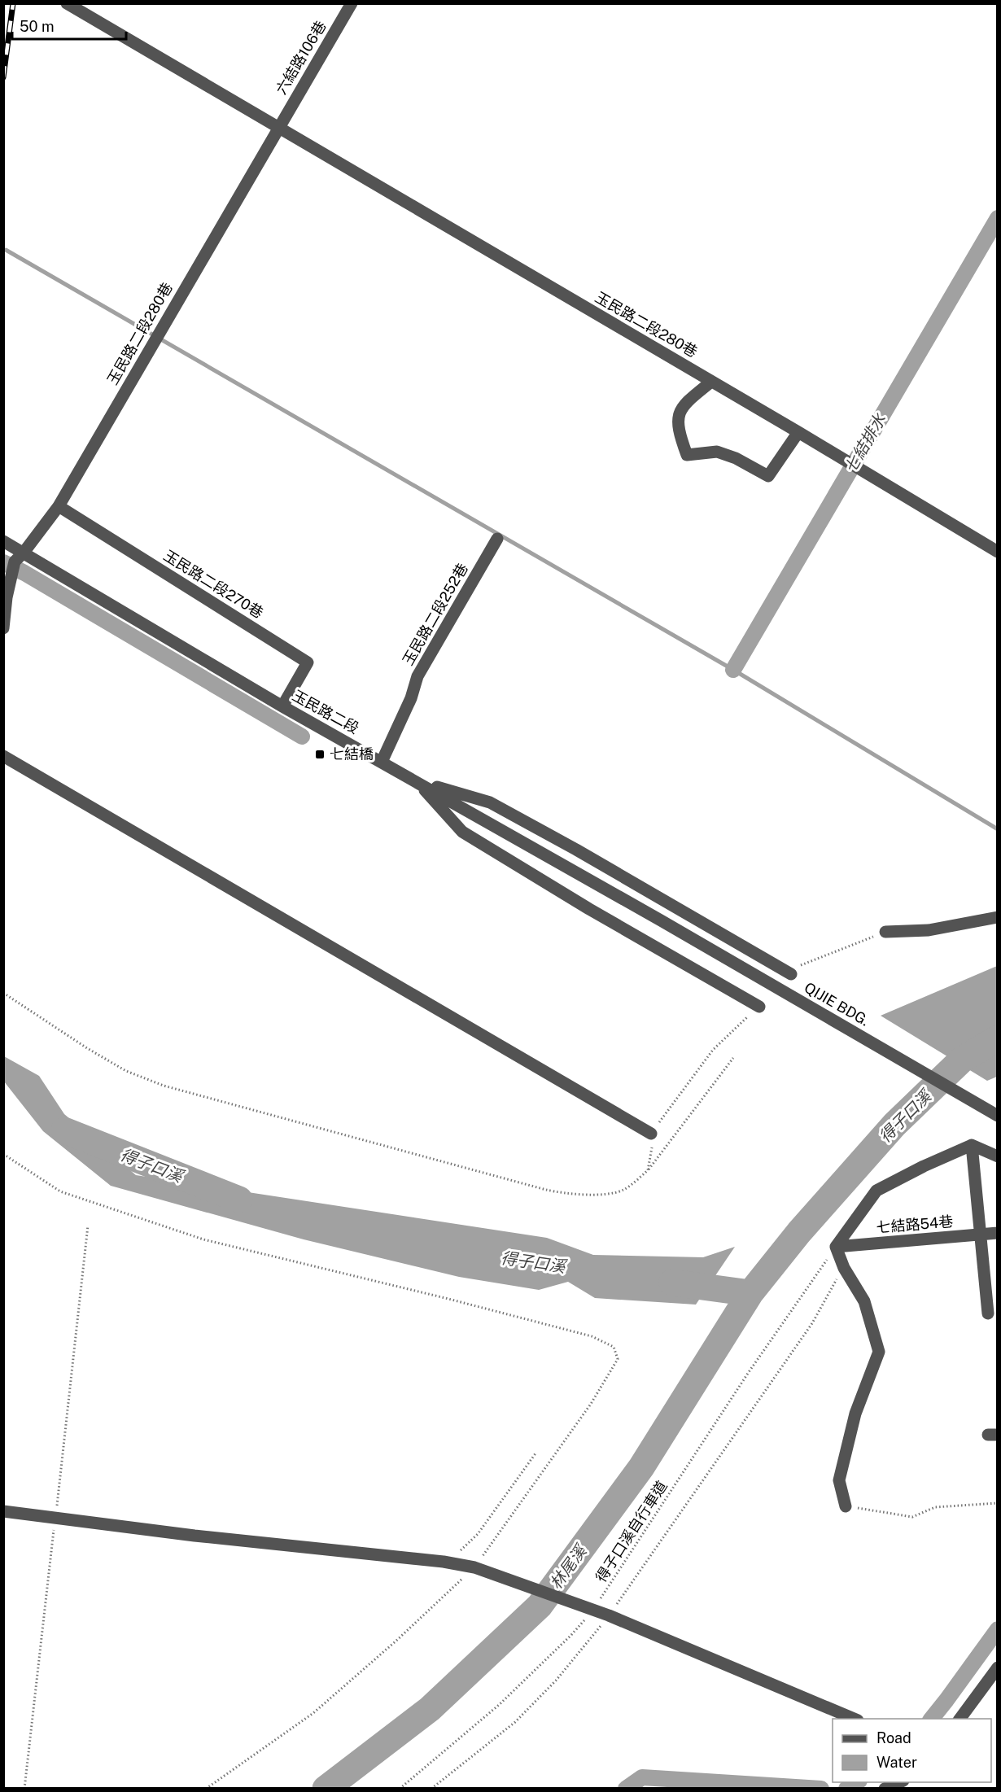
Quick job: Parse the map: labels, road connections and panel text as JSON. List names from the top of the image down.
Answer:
{
  "streets": {
    "street": [
      "六結路106巷",
      "玉民路二段280巷",
      "玉民路二段270巷",
      "玉民路二段252巷",
      "玉民路二段",
      "QIJIE BDG.",
      "七結路54巷"
    ],
    "path": ["得子口溪自行車道"]
  },
  "crossings": [
    ["六結路106巷", "玉民路二段280巷"],
    ["玉民路二段280巷", "玉民路二段270巷"],
    ["玉民路二段280巷", "玉民路二段"],
    ["玉民路二段270巷", "玉民路二段"],
    ["玉民路二段252巷", "玉民路二段"],
    ["玉民路二段", "QIJIE BDG."],
    ["七結路54巷", "得子口溪自行車道"]
  ],
  "water": ["七結排水", "得子口溪", "林尾溪"],
  "places": {
    "transit": ["七結橋"]
  },
  "legend": ["Road", "Water"],
  "scale_bar": "50 m"
}
